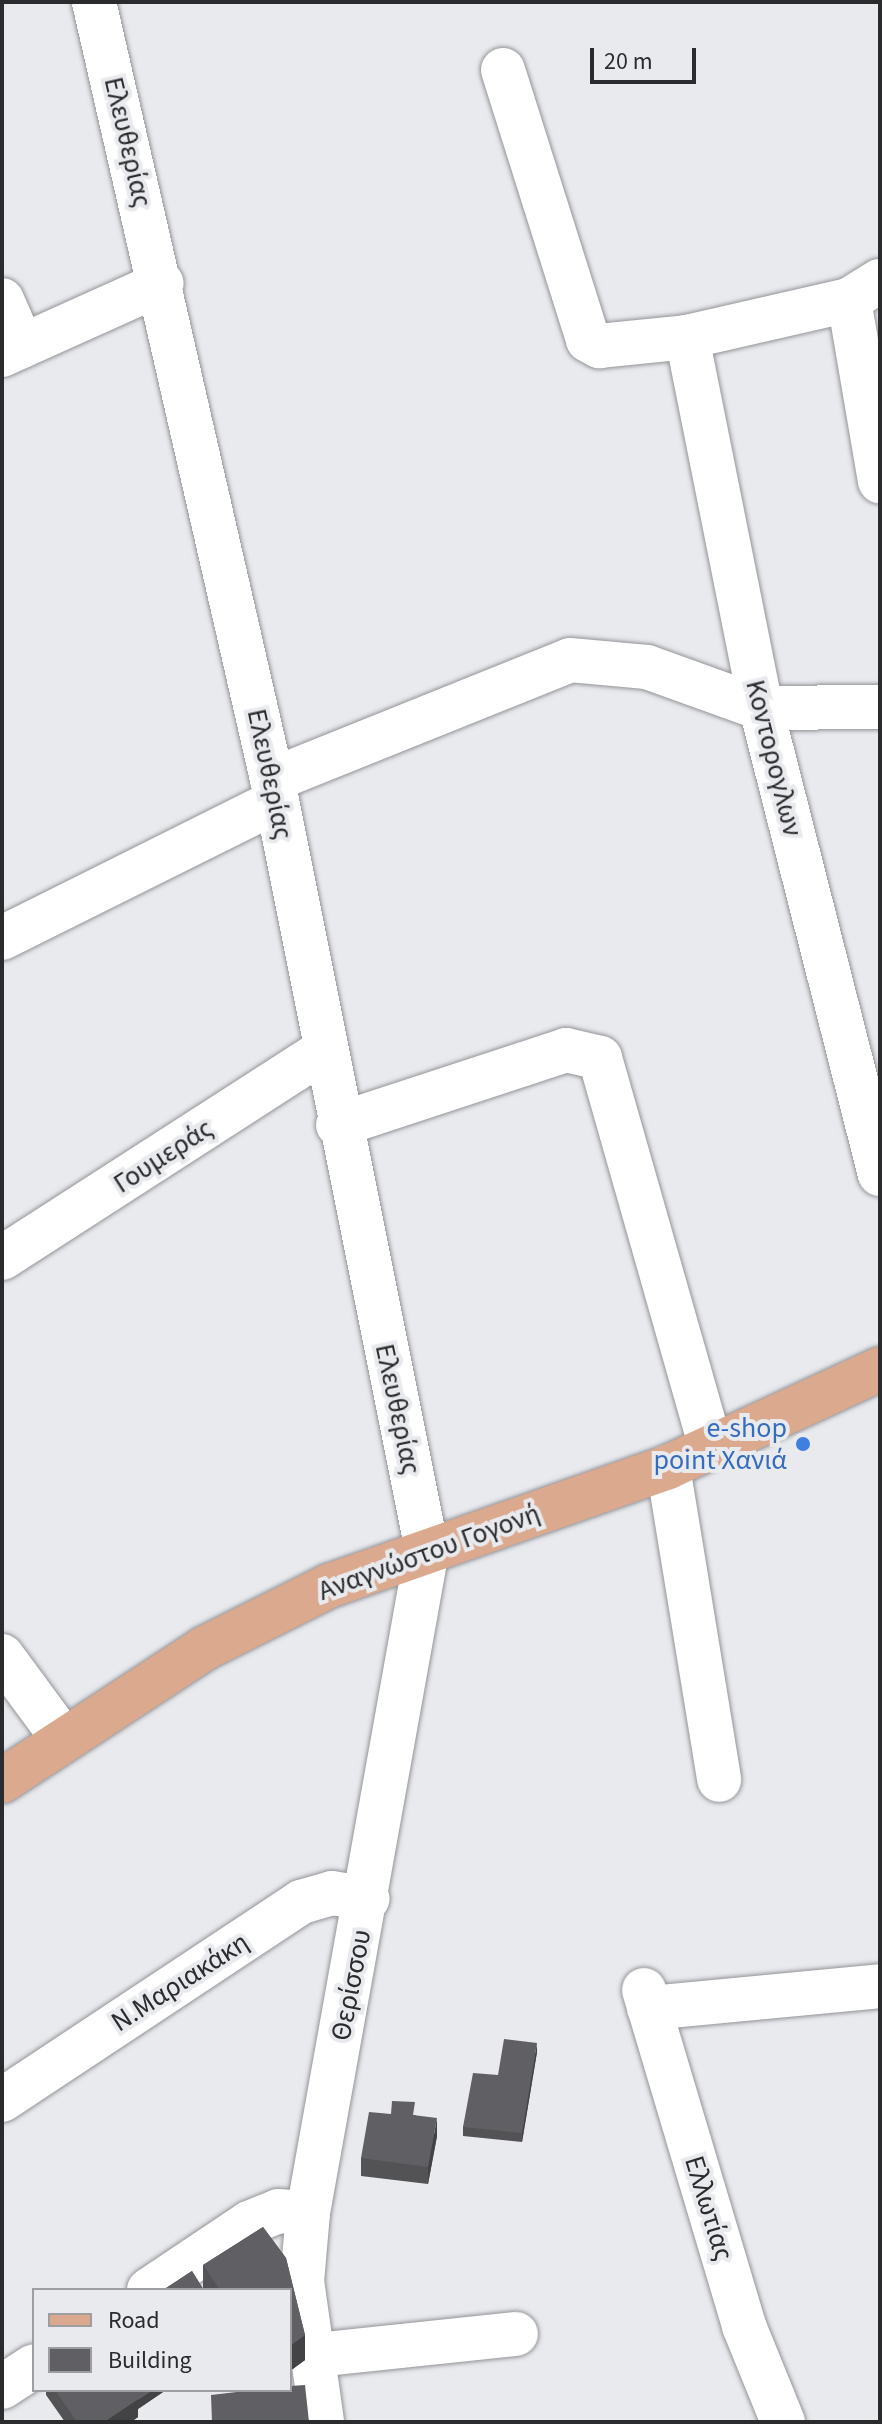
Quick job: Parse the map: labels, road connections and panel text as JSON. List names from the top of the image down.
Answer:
{
  "streets": {
    "main road": ["Αναγνώστου Γογονή"],
    "street": [
      "Ελευθερίας",
      "Κοντορογλων",
      "Γουμεράς",
      "Ν.Μαριακάκη",
      "Θερίσσου",
      "Ελλωτίας"
    ]
  },
  "crossings": [
    ["Ελευθερίας", "Γουμεράς"],
    ["Ελευθερίας", "Αναγνώστου Γογονή"],
    ["Ελευθερίας", "Θερίσσου"],
    ["Αναγνώστου Γογονή", "Θερίσσου"],
    ["Ν.Μαριακάκη", "Θερίσσου"]
  ],
  "places": ["e-shop point Χανιά"],
  "legend": ["Road", "Building"],
  "scale_bar": "20 m"
}
